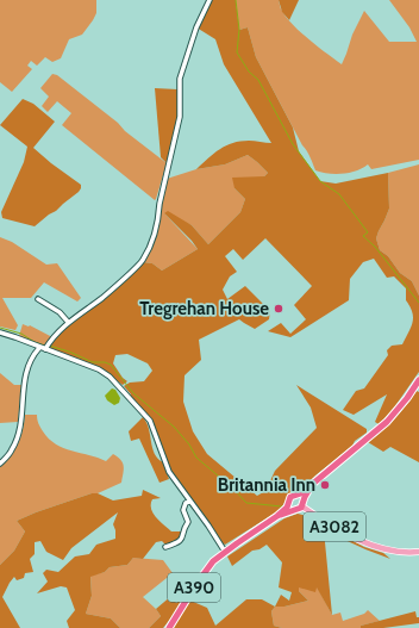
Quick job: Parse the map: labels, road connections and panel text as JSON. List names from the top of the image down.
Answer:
{
  "streets": {
    "highway": ["A390"],
    "main road": ["A3082"]
  },
  "places": ["Tregrehan House", "Britannia Inn"]
}
